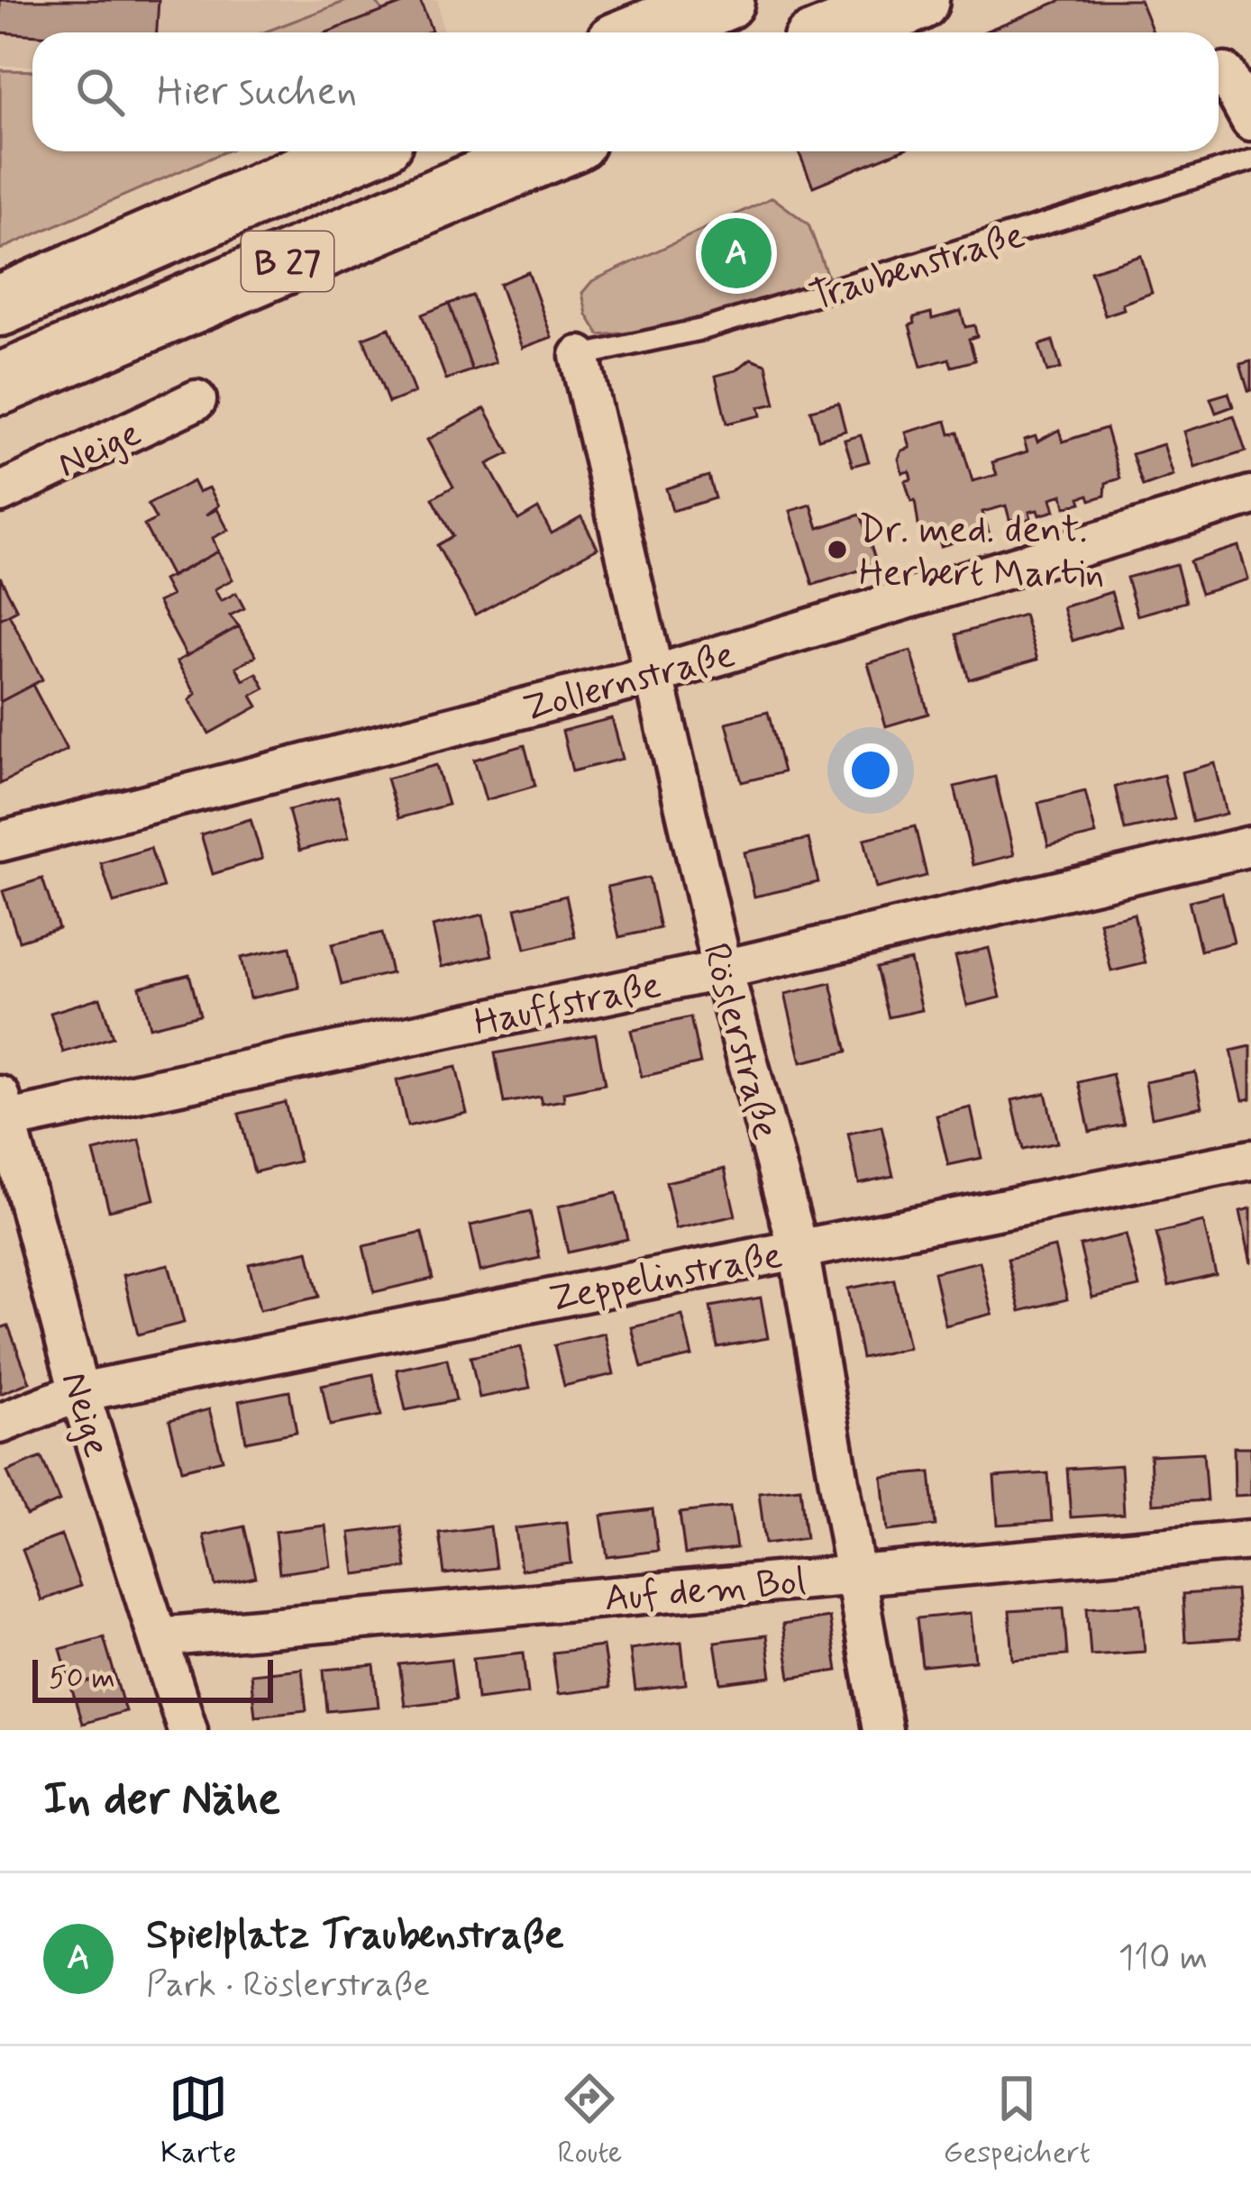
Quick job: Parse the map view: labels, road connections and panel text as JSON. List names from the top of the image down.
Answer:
{
  "streets": {
    "highway": ["B 27"],
    "street": [
      "Neige",
      "Zollernstraße",
      "Hauffstraße",
      "Röslerstraße",
      "Zeppelinstraße",
      "Auf dem Bol"
    ],
    "lane": ["Traubenstraße"]
  },
  "crossings": [
    ["Traubenstraße", "Röslerstraße"],
    ["Neige", "Hauffstraße"],
    ["Neige", "Zeppelinstraße"],
    ["Neige", "Auf dem Bol"],
    ["Zollernstraße", "Röslerstraße"],
    ["Hauffstraße", "Röslerstraße"],
    ["Röslerstraße", "Zeppelinstraße"],
    ["Röslerstraße", "Auf dem Bol"]
  ],
  "places": ["Dr. med. dent. Herbert Martin"],
  "scale_bar": "50 m",
  "page": {
    "search": "Hier suchen",
    "pins": "A",
    "scale": "50 m",
    "heading": "In der Nähe",
    "list": [
      {
        "mark": "A",
        "name": "Spielplatz Traubenstraße",
        "note": "Park · Röslerstraße",
        "value": "110 m"
      }
    ],
    "nav": ["Karte", "Route", "Gespeichert"]
  }
}
